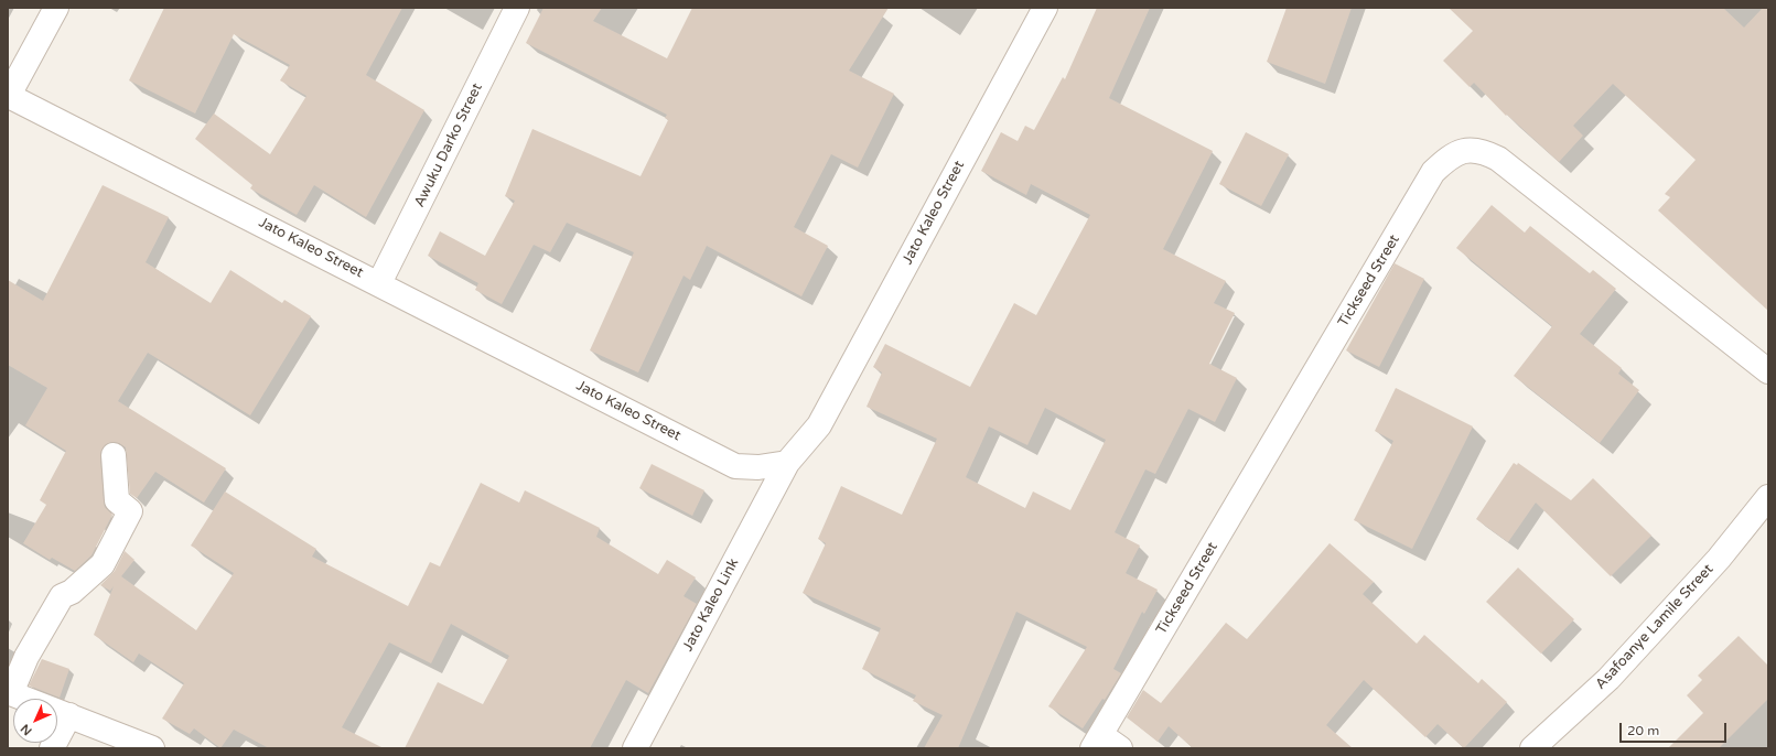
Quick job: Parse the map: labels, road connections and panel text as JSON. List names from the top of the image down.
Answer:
{
  "streets": {
    "street": [
      "Awuku Darko Street",
      "Jato Kaleo Street",
      "Tickseed Street",
      "Jato Kaleo Link",
      "Asafoanye Lamile Street"
    ]
  },
  "crossings": [
    ["Awuku Darko Street", "Jato Kaleo Street"],
    ["Jato Kaleo Street", "Jato Kaleo Link"]
  ],
  "scale_bar": "20 m",
  "north": "bottom left"
}
